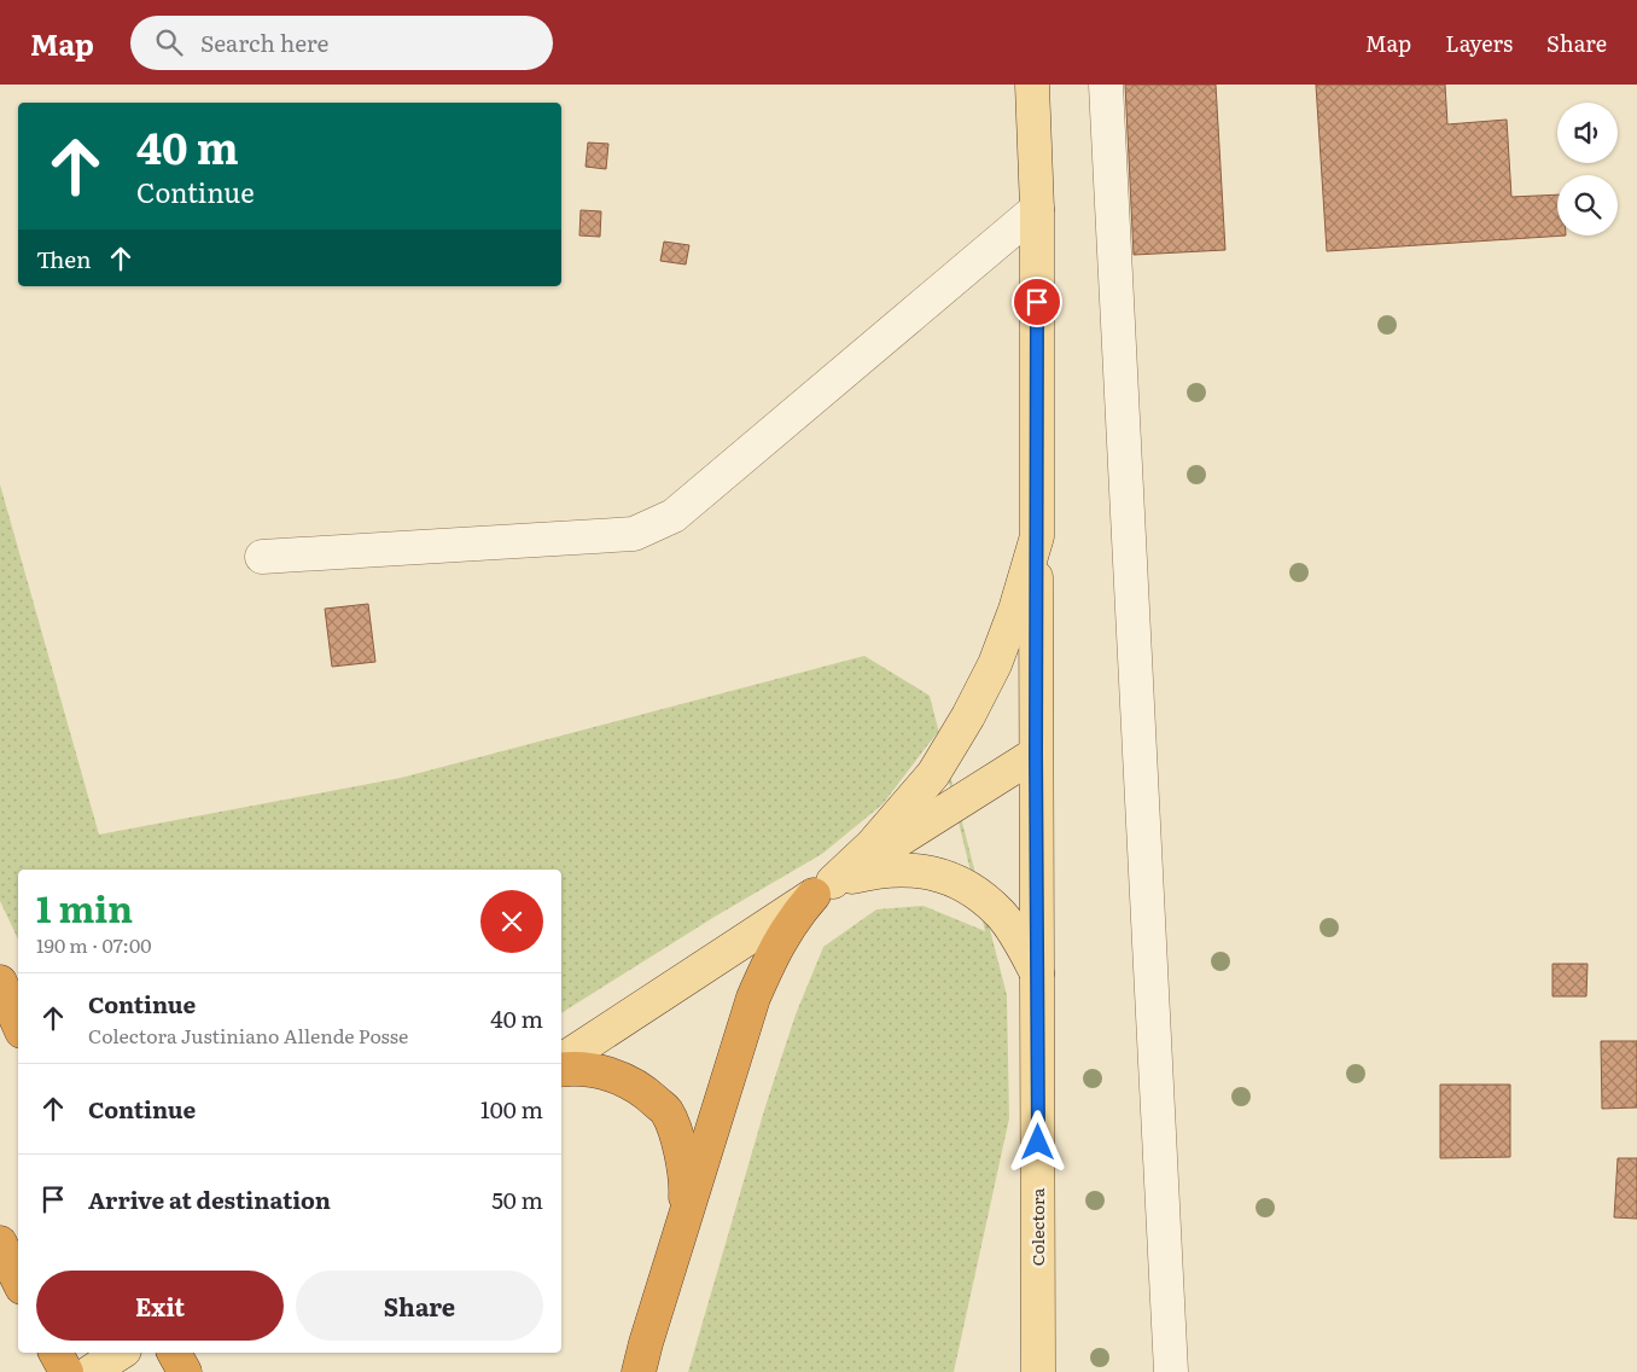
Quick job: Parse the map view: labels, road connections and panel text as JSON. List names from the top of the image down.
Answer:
{
  "streets": {
    "main road": ["Colectora"]
  },
  "page": {
    "header": "Map",
    "search": "Search here",
    "nav": ["Map", "Layers", "Share"],
    "turn": ["40 m", "Continue"],
    "then": "Then",
    "heading": ["1 min", "190 m · 07:00"],
    "list": [
      {
        "name": "Continue",
        "note": "Colectora Justiniano Allende Posse",
        "value": "40 m"
      },
      {
        "name": "Continue",
        "value": "100 m"
      },
      {
        "name": "Arrive at destination",
        "value": "50 m"
      }
    ],
    "buttons": ["Exit", "Share"]
  }
}
